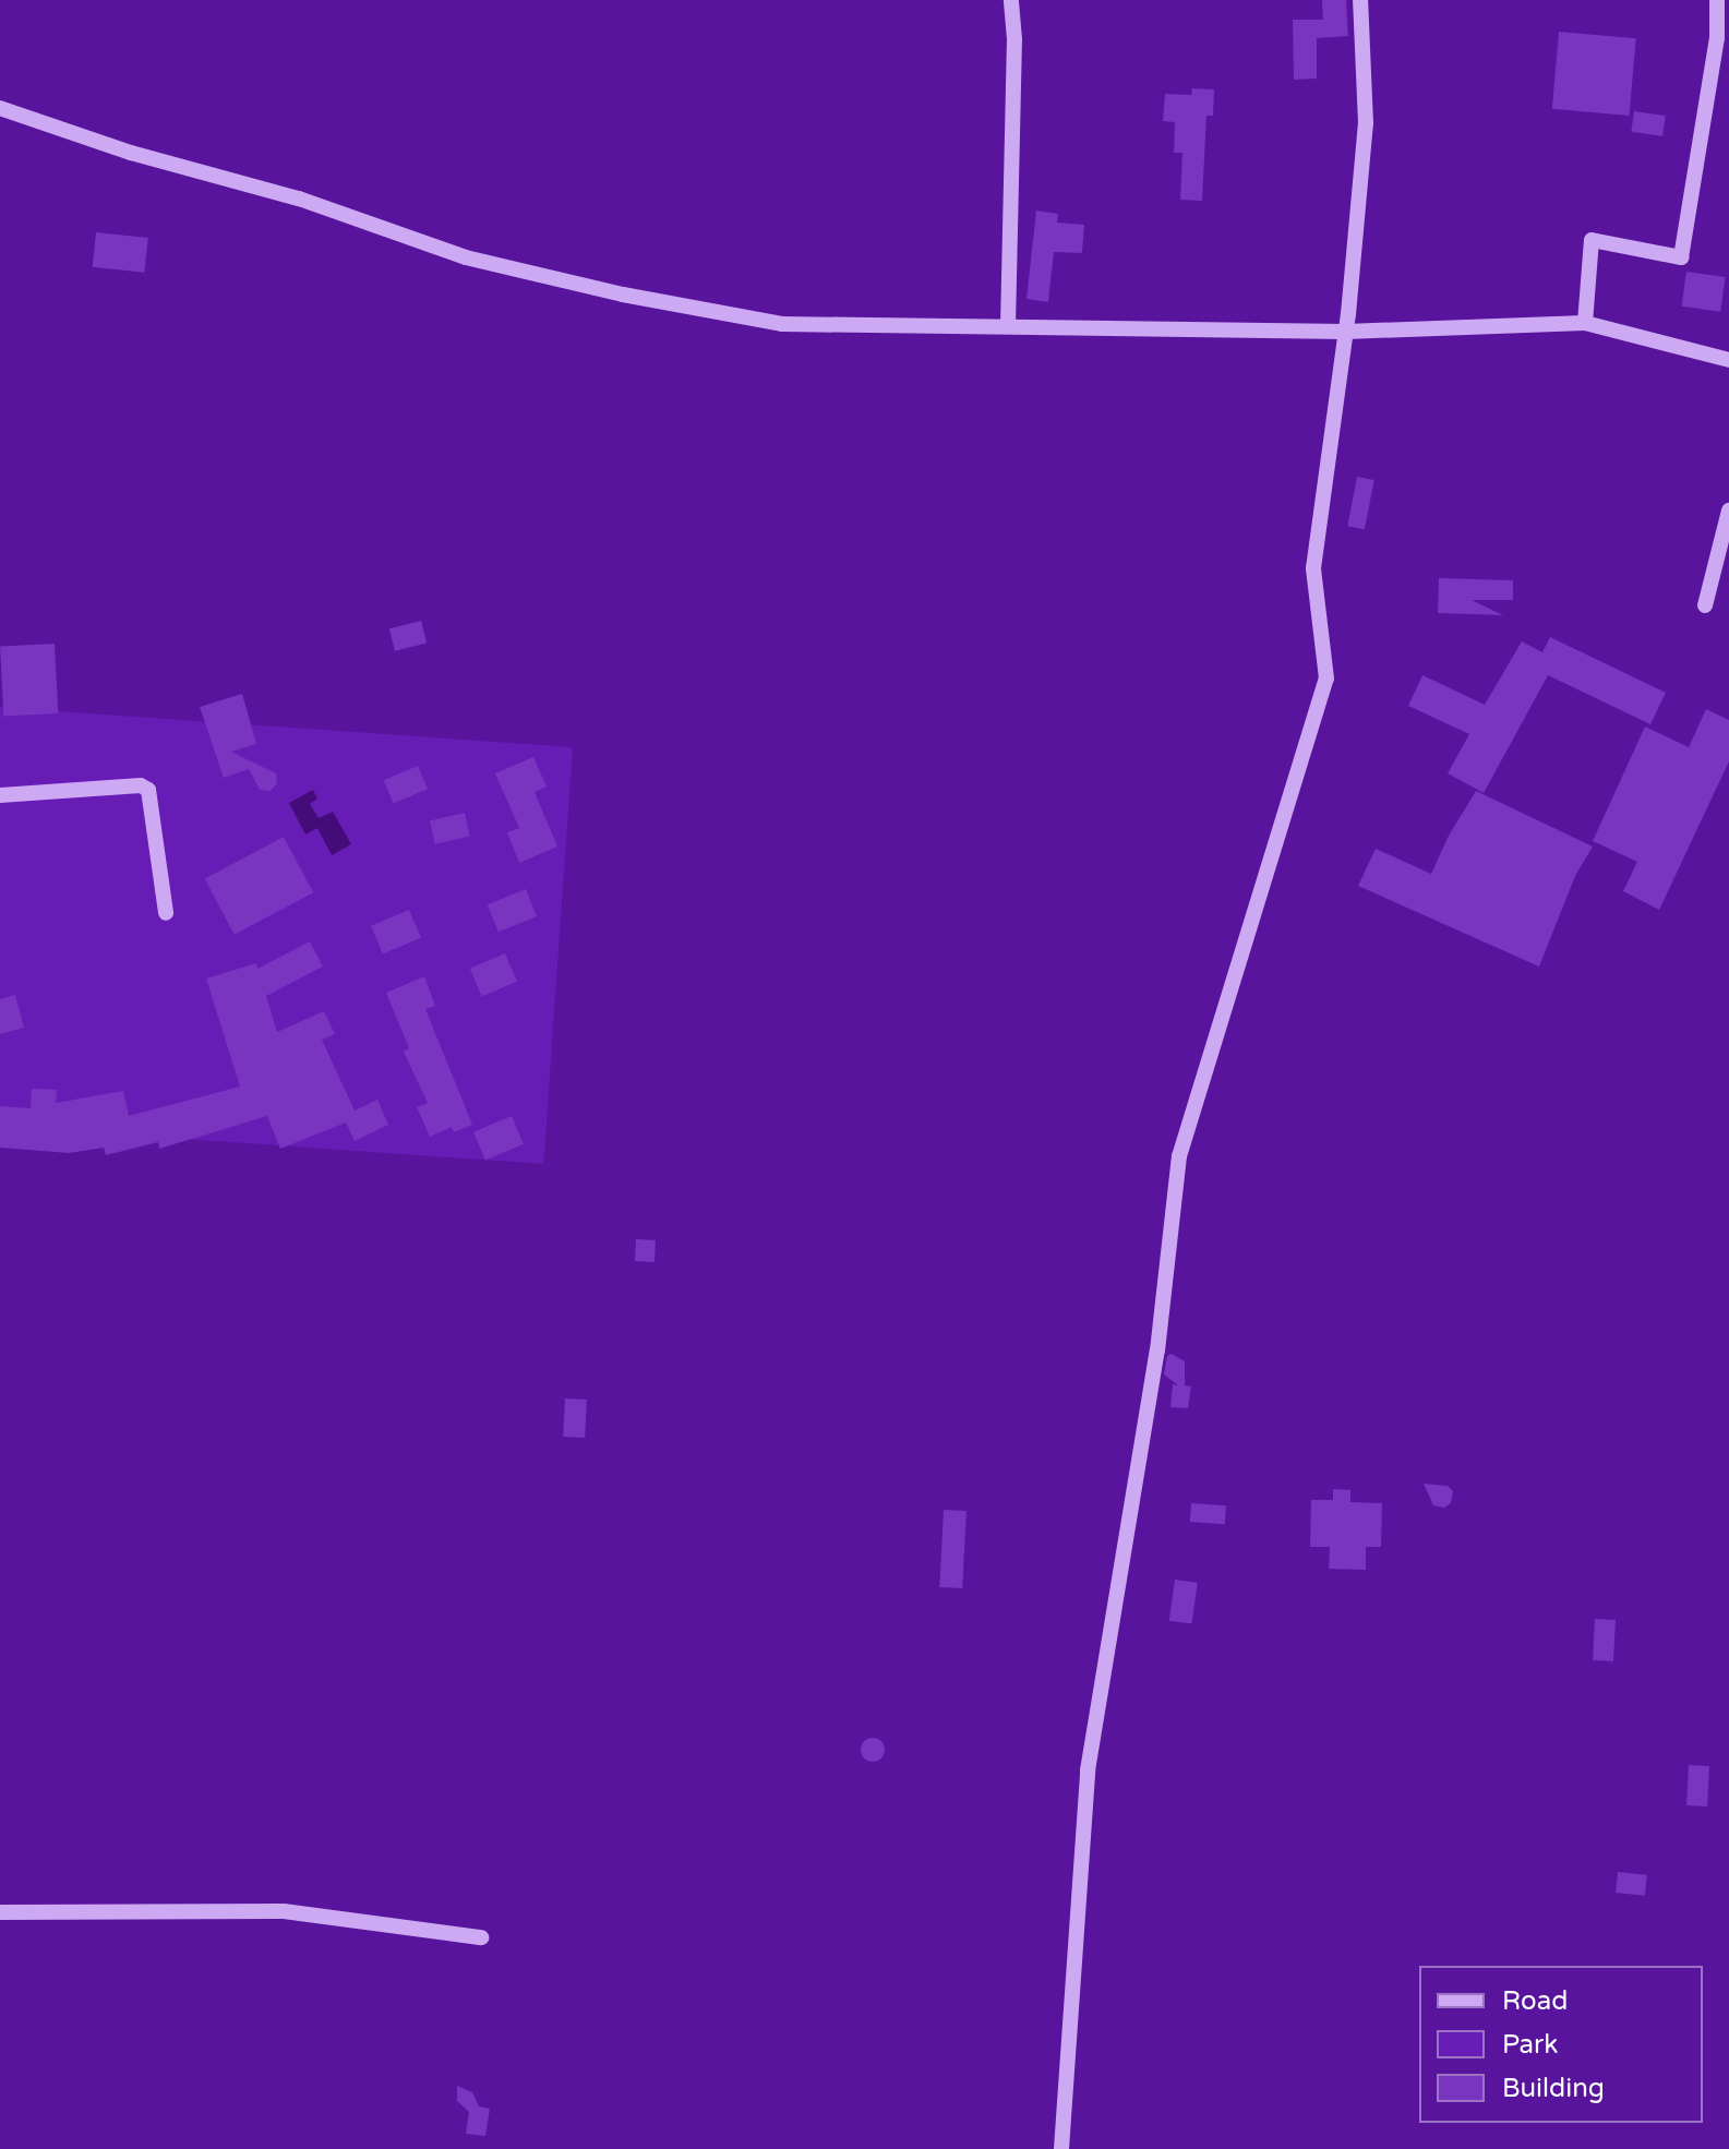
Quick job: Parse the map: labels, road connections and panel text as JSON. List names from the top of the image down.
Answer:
{
  "legend": ["Road", "Park", "Building"]
}
